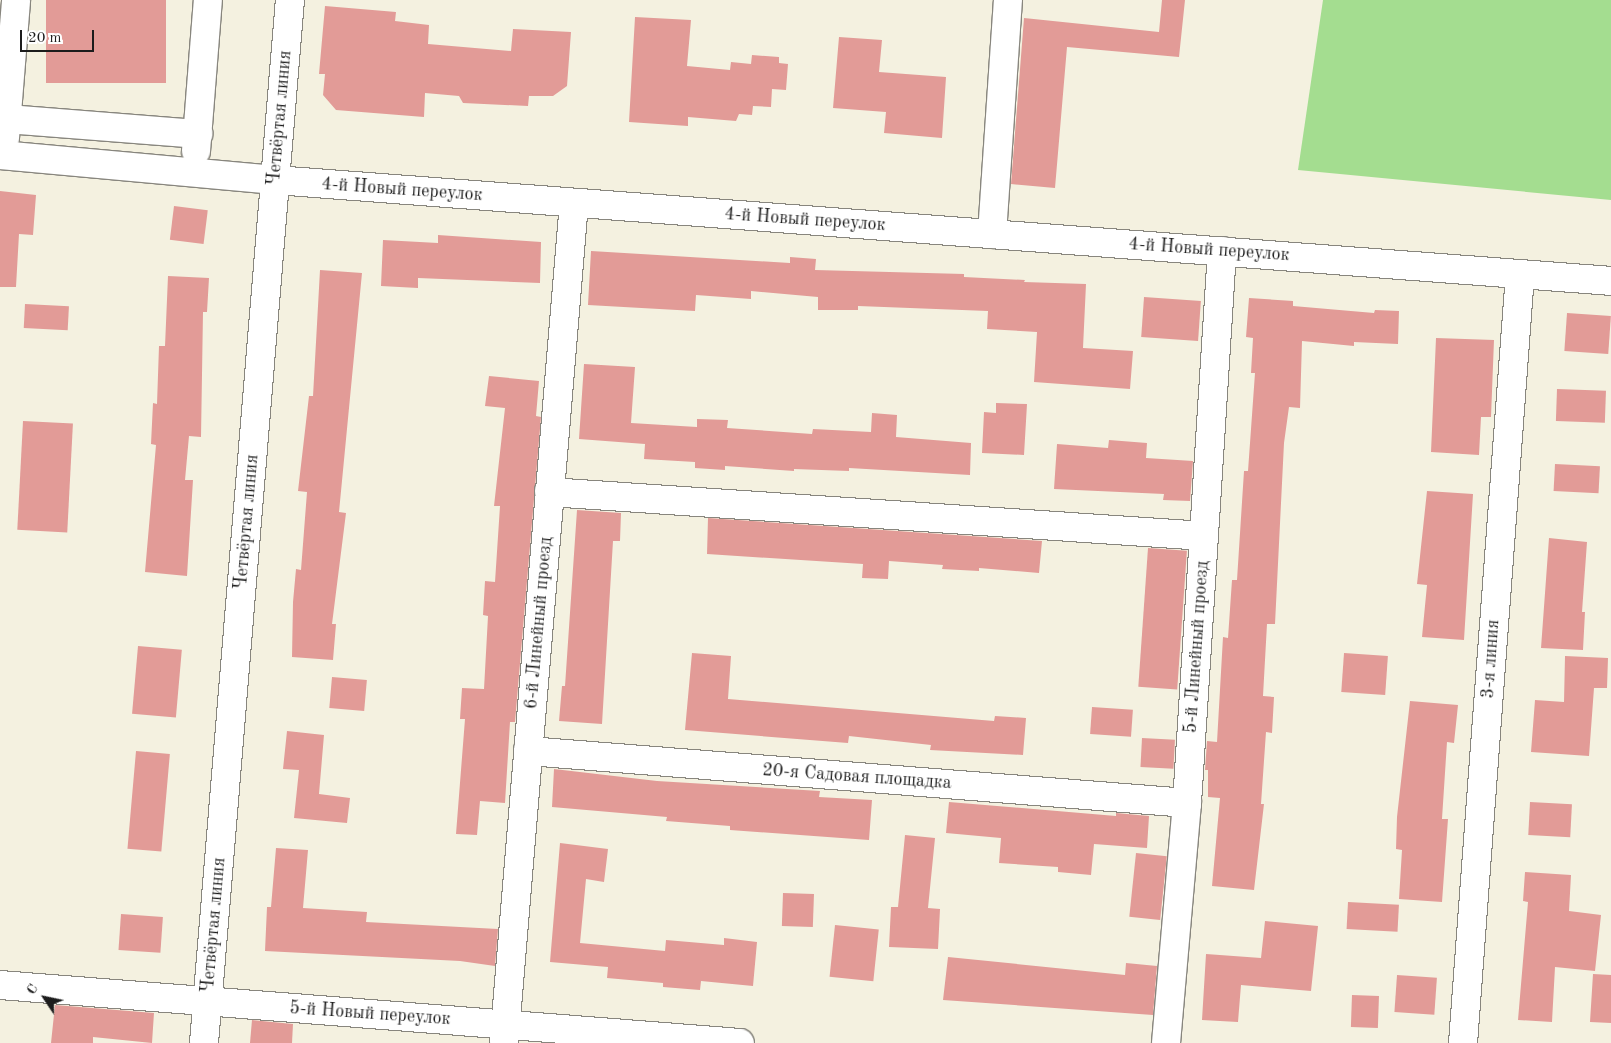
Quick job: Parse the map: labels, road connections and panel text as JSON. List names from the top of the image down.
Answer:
{
  "streets": {
    "street": [
      "Четвёртая линия",
      "4-й Новый переулок",
      "6-й Линейный проезд",
      "5-й Линейный проезд",
      "3-я линия",
      "20-я Садовая площадка",
      "5-й Новый переулок"
    ]
  },
  "crossings": [
    ["Четвёртая линия", "4-й Новый переулок"],
    ["Четвёртая линия", "5-й Новый переулок"],
    ["4-й Новый переулок", "6-й Линейный проезд"],
    ["4-й Новый переулок", "5-й Линейный проезд"],
    ["4-й Новый переулок", "3-я линия"],
    ["6-й Линейный проезд", "20-я Садовая площадка"],
    ["6-й Линейный проезд", "5-й Новый переулок"],
    ["5-й Линейный проезд", "20-я Садовая площадка"]
  ],
  "scale_bar": "20 m",
  "north": "top left"
}
